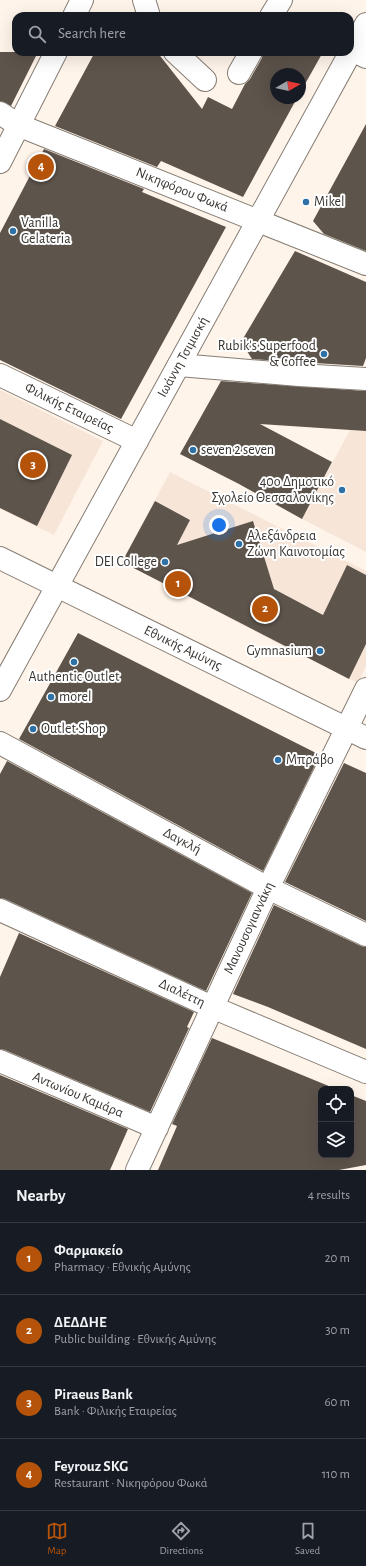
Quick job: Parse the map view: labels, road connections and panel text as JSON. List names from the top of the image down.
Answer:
{
  "streets": {
    "street": [
      "Νικηφόρου Φωκά",
      "Ιωάννη Τσιμισκή",
      "Φιλικής Εταιρείας",
      "Εθνικής Αμύνης",
      "Δαγκλή",
      "Μανουσογιαννάκη",
      "Διαλέττη",
      "Αντωνίου Καμάρα"
    ]
  },
  "crossings": [
    ["Νικηφόρου Φωκά", "Ιωάννη Τσιμισκή"],
    ["Ιωάννη Τσιμισκή", "Φιλικής Εταιρείας"],
    ["Ιωάννη Τσιμισκή", "Εθνικής Αμύνης"],
    ["Εθνικής Αμύνης", "Μανουσογιαννάκη"],
    ["Δαγκλή", "Μανουσογιαννάκη"],
    ["Μανουσογιαννάκη", "Διαλέττη"],
    ["Μανουσογιαννάκη", "Αντωνίου Καμάρα"]
  ],
  "places": [
    "Mikel",
    "Vanilla Gelateria",
    "Rubik's Superfood & Coffee",
    "seven 2 seven",
    "40o Δημοτικό Σχολείο Θεσσαλονίκης",
    "Αλεξάνδρεια Ζώνη Καινοτομίας",
    "DEI College",
    "Gymnasium",
    "Authentic Outlet",
    "morel",
    "Outlet Shop",
    "Μπράβο"
  ],
  "north": "right",
  "page": {
    "search": "Search here",
    "pins": [
      "4",
      "3",
      "1",
      "2"
    ],
    "heading": ["Nearby", "4 results"],
    "list": [
      {
        "mark": "1",
        "name": "Φαρμακείο",
        "note": "Pharmacy · Εθνικής Αμύνης",
        "value": "20 m"
      },
      {
        "mark": "2",
        "name": "ΔΕΔΔΗΕ",
        "note": "Public building · Εθνικής Αμύνης",
        "value": "30 m"
      },
      {
        "mark": "3",
        "name": "Piraeus Bank",
        "note": "Bank · Φιλικής Εταιρείας",
        "value": "60 m"
      },
      {
        "mark": "4",
        "name": "Feyrouz SKG",
        "note": "Restaurant · Νικηφόρου Φωκά",
        "value": "110 m"
      }
    ],
    "nav": ["Map", "Directions", "Saved"]
  }
}
